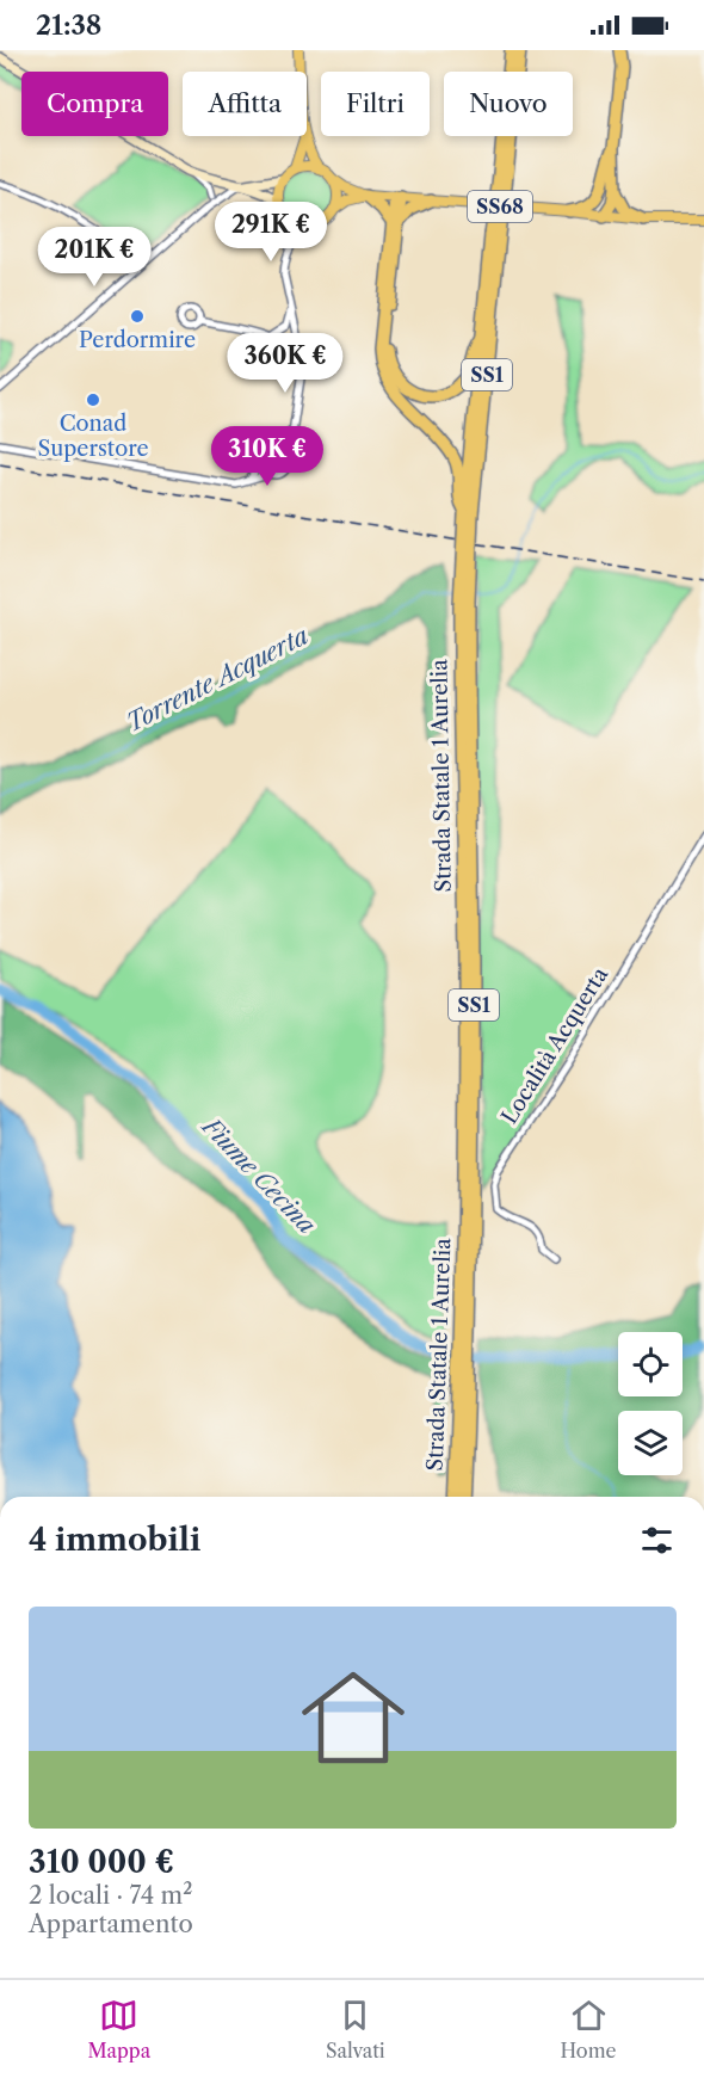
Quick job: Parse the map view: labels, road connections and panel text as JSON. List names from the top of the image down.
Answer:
{
  "streets": {
    "highway": ["SS1", "Strada Statale 1 Aurelia"],
    "main road": ["SS68"],
    "street": ["Località Acquerta"]
  },
  "crossings": [
    ["SS1", "Strada Statale 1 Aurelia"]
  ],
  "water": ["Torrente Acquerta", "Fiume Cecina"],
  "places": ["Perdormire", "Conad Superstore"],
  "page": {
    "status": "21:38",
    "chip": [
      "Compra",
      "Affitta",
      "Filtri",
      "Nuovo"
    ],
    "price": [
      "291K €",
      "201K €",
      "360K €",
      "310K €"
    ],
    "heading": "4 immobili",
    "list": [
      {
        "name": "310 000 €",
        "note": "2 locali · 74 m² · Appartamento"
      }
    ],
    "tabs": ["Mappa", "Salvati", "Home"]
  }
}
